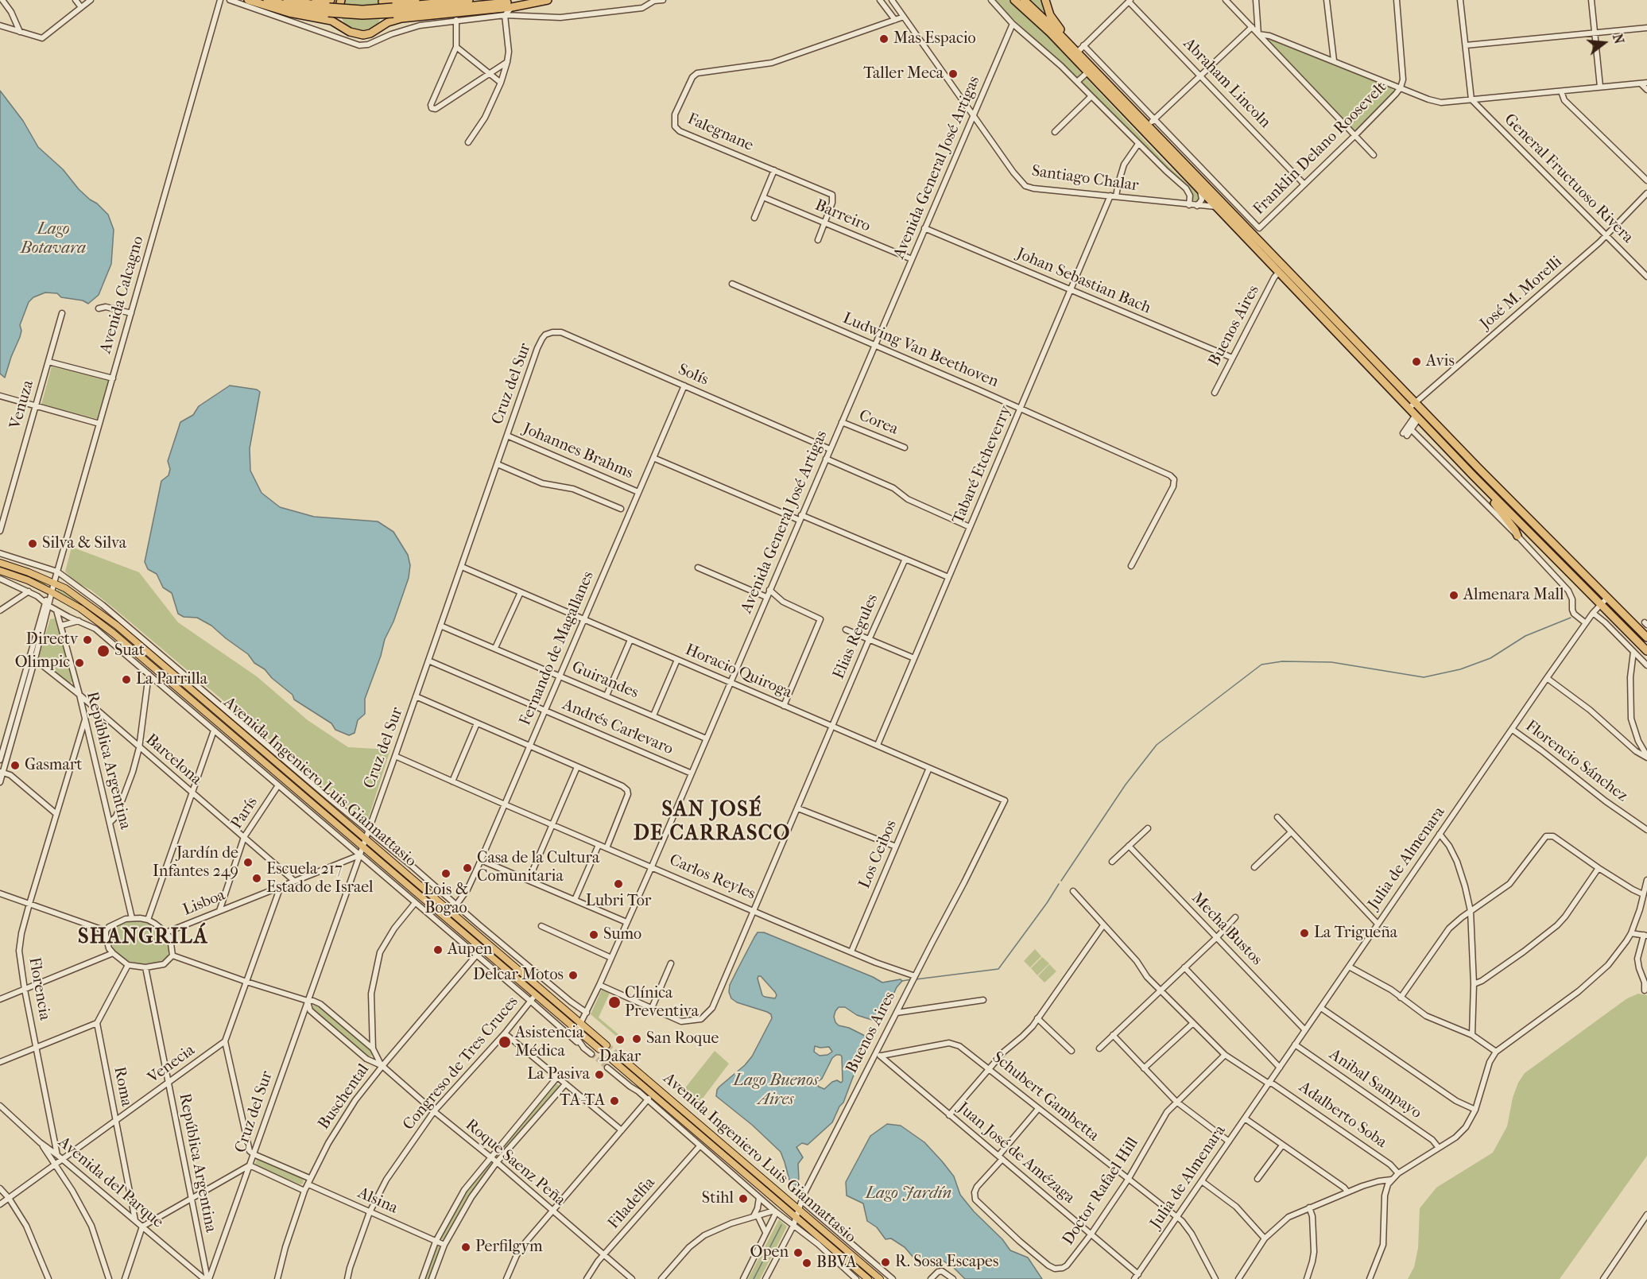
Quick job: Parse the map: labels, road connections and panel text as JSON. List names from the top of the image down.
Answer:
{
  "streets": {
    "main road": ["Avenida Ingeniero Luis Giannattasio"],
    "street": [
      "Abraham Lincoln",
      "Falegnane",
      "Franklin Delano Roosevelt",
      "Avenida General José Artigas",
      "Santiago Chalar",
      "General Fructuoso Rivera",
      "Barreiro",
      "Johan Sebastian Bach",
      "José M. Morelli",
      "Avenida Calcagno",
      "Buenos Aires",
      "Ludwing Van Beethoven",
      "Solís",
      "Cruz del Sur",
      "Venuza",
      "Corea",
      "Johannes Brahms",
      "Tabaré Etcheverry",
      "Elias Regules",
      "Fernando de Magallanes",
      "Horacio Quiroga",
      "Guirandes",
      "Andrés Carlevaro",
      "Barcelona",
      "República Argentina",
      "Florencio Sánchez",
      "París",
      "Los Ceibos",
      "Julia de Almenara",
      "Carlos Reyles",
      "Lisboa",
      "Mecha Bustos",
      "Florencia",
      "Congreso de Tres Cruces",
      "Venecia",
      "Anibal Sampayo",
      "Roma",
      "Buschental",
      "Schubert Gambetta",
      "Adalberto Soba",
      "Juan José de Amézaga",
      "Roque Saenz Peña",
      "Avenida del Parque",
      "Doctor Rafael Hill",
      "Alsina",
      "Filadelfia"
    ]
  },
  "crossings": [
    ["Abraham Lincoln", "Franklin Delano Roosevelt"],
    ["Falegnane", "Santiago Chalar"],
    ["Falegnane", "Barreiro"],
    ["Avenida General José Artigas", "Santiago Chalar"],
    ["Avenida General José Artigas", "Barreiro"],
    ["Avenida General José Artigas", "Johan Sebastian Bach"],
    ["Avenida General José Artigas", "Ludwing Van Beethoven"],
    ["Avenida General José Artigas", "Solís"],
    ["Avenida General José Artigas", "Corea"],
    ["Avenida General José Artigas", "Horacio Quiroga"],
    ["Avenida General José Artigas", "Guirandes"],
    ["Avenida General José Artigas", "Andrés Carlevaro"],
    ["Avenida General José Artigas", "Avenida Ingeniero Luis Giannattasio"],
    ["Avenida General José Artigas", "Carlos Reyles"],
    ["Santiago Chalar", "Tabaré Etcheverry"],
    ["General Fructuoso Rivera", "José M. Morelli"],
    ["Johan Sebastian Bach", "Buenos Aires"],
    ["Johan Sebastian Bach", "Tabaré Etcheverry"],
    ["Avenida Calcagno", "Barcelona"],
    ["Avenida Calcagno", "Avenida Ingeniero Luis Giannattasio"],
    ["Buenos Aires", "Horacio Quiroga"],
    ["Buenos Aires", "Avenida Ingeniero Luis Giannattasio"],
    ["Buenos Aires", "Carlos Reyles"],
    ["Buenos Aires", "Juan José de Amézaga"],
    ["Ludwing Van Beethoven", "Tabaré Etcheverry"],
    ["Solís", "Cruz del Sur"],
    ["Solís", "Fernando de Magallanes"],
    ["Cruz del Sur", "Johannes Brahms"],
    ["Cruz del Sur", "Horacio Quiroga"],
    ["Cruz del Sur", "Guirandes"],
    ["Cruz del Sur", "Andrés Carlevaro"],
    ["Cruz del Sur", "República Argentina"],
    ["Cruz del Sur", "Avenida Ingeniero Luis Giannattasio"],
    ["Cruz del Sur", "Carlos Reyles"],
    ["Cruz del Sur", "Lisboa"],
    ["Cruz del Sur", "Roque Saenz Peña"],
    ["Cruz del Sur", "Avenida del Parque"],
    ["Johannes Brahms", "Fernando de Magallanes"],
    ["Tabaré Etcheverry", "Horacio Quiroga"],
    ["Elias Regules", "Horacio Quiroga"],
    ["Elias Regules", "Carlos Reyles"],
    ["Fernando de Magallanes", "Horacio Quiroga"],
    ["Fernando de Magallanes", "Guirandes"],
    ["Fernando de Magallanes", "Andrés Carlevaro"],
    ["Fernando de Magallanes", "Avenida Ingeniero Luis Giannattasio"],
    ["Fernando de Magallanes", "Carlos Reyles"],
    ["Horacio Quiroga", "Los Ceibos"],
    ["Barcelona", "República Argentina"],
    ["Barcelona", "París"],
    ["Barcelona", "Lisboa"],
    ["República Argentina", "Avenida Ingeniero Luis Giannattasio"],
    ["República Argentina", "Lisboa"],
    ["República Argentina", "Florencia"],
    ["República Argentina", "Venecia"],
    ["República Argentina", "Roque Saenz Peña"],
    ["República Argentina", "Avenida del Parque"],
    ["Florencio Sánchez", "Julia de Almenara"],
    ["Avenida Ingeniero Luis Giannattasio", "París"],
    ["Avenida Ingeniero Luis Giannattasio", "Lisboa"],
    ["Avenida Ingeniero Luis Giannattasio", "Congreso de Tres Cruces"],
    ["Avenida Ingeniero Luis Giannattasio", "Buschental"],
    ["Avenida Ingeniero Luis Giannattasio", "Filadelfia"],
    ["París", "Lisboa"],
    ["Los Ceibos", "Carlos Reyles"],
    ["Julia de Almenara", "Mecha Bustos"],
    ["Julia de Almenara", "Anibal Sampayo"],
    ["Julia de Almenara", "Schubert Gambetta"],
    ["Julia de Almenara", "Adalberto Soba"],
    ["Julia de Almenara", "Juan José de Amézaga"],
    ["Lisboa", "Roque Saenz Peña"],
    ["Florencia", "Avenida del Parque"],
    ["Congreso de Tres Cruces", "Roque Saenz Peña"],
    ["Congreso de Tres Cruces", "Alsina"],
    ["Venecia", "Roma"],
    ["Venecia", "Avenida del Parque"],
    ["Roma", "Avenida del Parque"],
    ["Buschental", "Roque Saenz Peña"],
    ["Buschental", "Alsina"],
    ["Schubert Gambetta", "Juan José de Amézaga"],
    ["Schubert Gambetta", "Doctor Rafael Hill"],
    ["Adalberto Soba", "Doctor Rafael Hill"],
    ["Juan José de Amézaga", "Doctor Rafael Hill"],
    ["Roque Saenz Peña", "Filadelfia"]
  ],
  "districts": ["SAN JOSÉ DE CARRASCO", "SHANGRILÁ"],
  "water": ["Lago Botavara", "Lago Buenos Aires", "Lago Jardín"],
  "places": [
    "Mas Espacio",
    "Taller Meca",
    "Avis",
    "Silva & Silva",
    "Almenara Mall",
    "Directv",
    "Suat",
    "Olimpic",
    "La Parrilla",
    "Gasmart",
    "Jardín de Infantes 249",
    "Casa de la Cultura Comunitaria",
    "Lois & Bogao",
    "Escuela 217 Estado de Israel",
    "Lubri Tor",
    "La Trigueña",
    "Sumo",
    "Aupen",
    "Delcar Motos",
    "Clínica Preventiva",
    "San Roque",
    "Dakar",
    "Asistencia Médica",
    "La Pasiva",
    "TA-TA",
    "Stihl",
    "Perfilgym",
    "Open",
    "R. Sosa Escapes",
    "BBVA"
  ],
  "north": "right"
}
